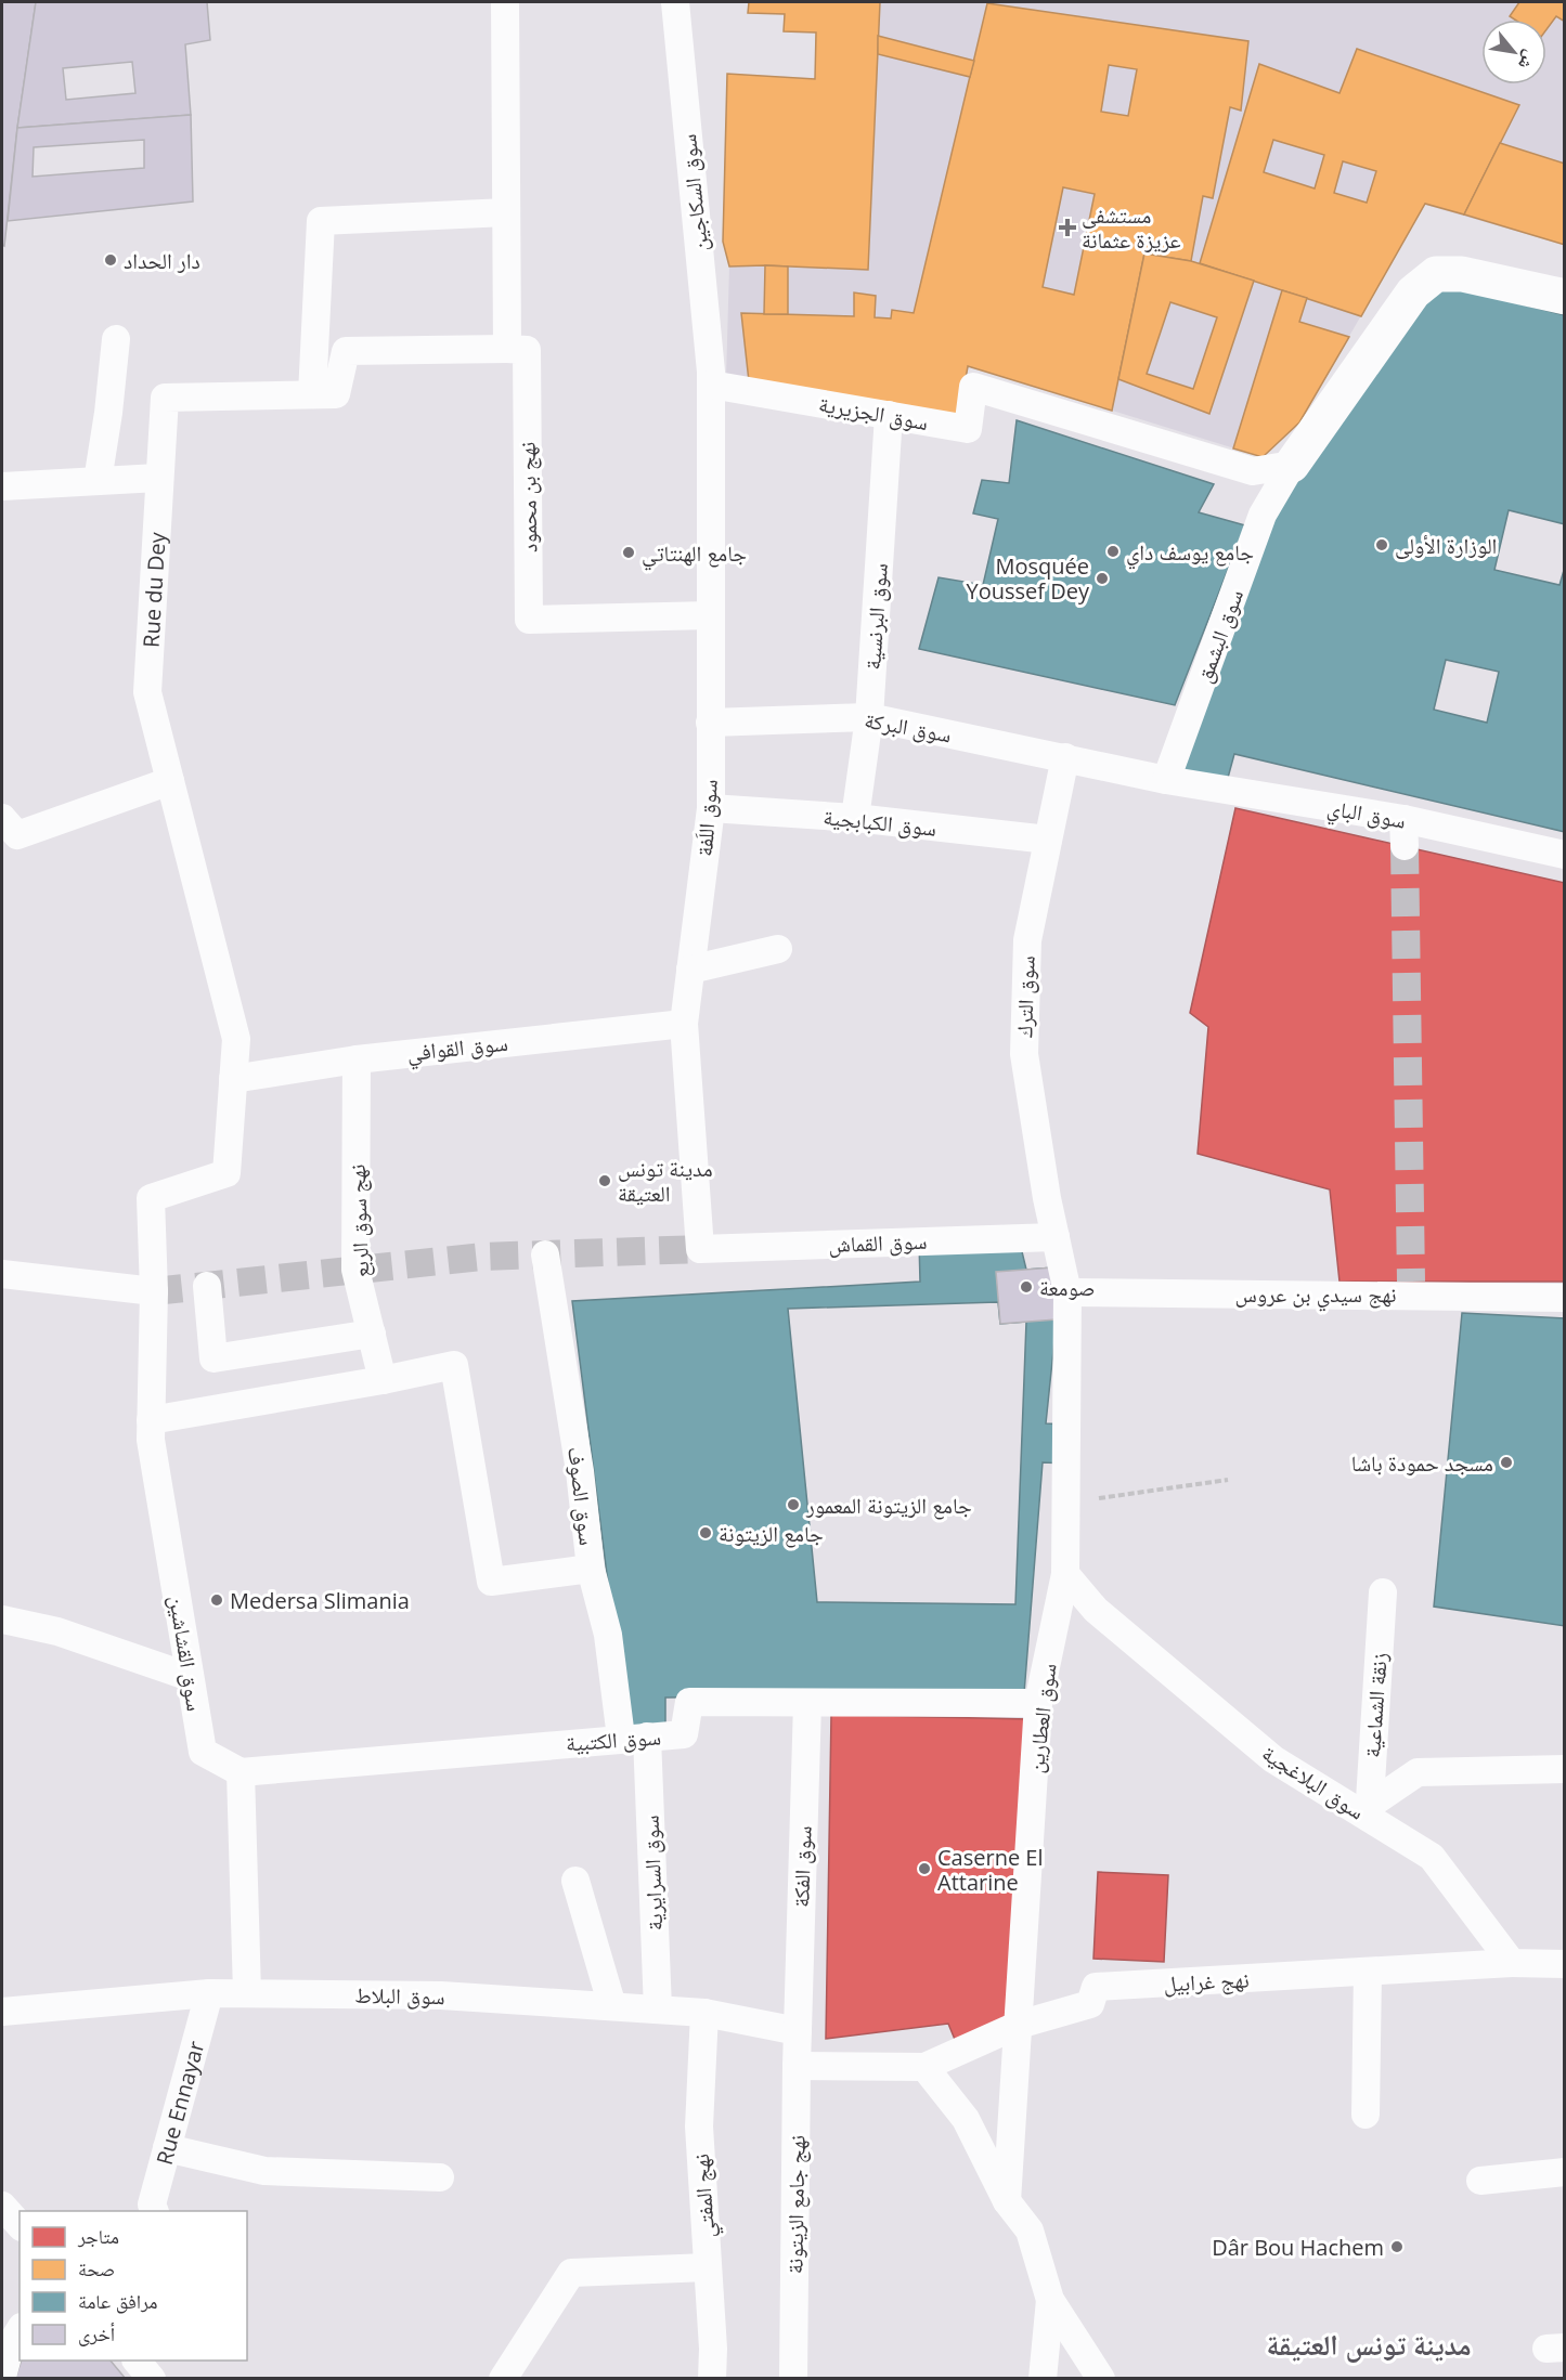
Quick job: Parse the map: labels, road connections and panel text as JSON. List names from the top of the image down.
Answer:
{
  "streets": {
    "street": [
      "سوق السكاجين",
      "سوق الجزيرية",
      "نهج بن محمود",
      "Rue du Dey",
      "سوق البرنسية",
      "سوق البشمق",
      "سوق البركة",
      "سوق الباي",
      "سوق اللَفة",
      "سوق الكبابجية",
      "سوق الترك",
      "سوق القوافي",
      "نهج سوق الربع",
      "سوق القماش",
      "نهج سيدي بن عروس",
      "سوق الصوف",
      "سوق القشاشين",
      "زنقة الشماعية",
      "سوق العطارين",
      "سوق الكتبية",
      "سوق البلاغجية",
      "سوق الفكة",
      "سوق السرايرية",
      "نهج غرابيل",
      "سوق البلاط",
      "Rue Ennayar",
      "نهج المفتي",
      "نهج جامع الزيتونة"
    ]
  },
  "crossings": [
    ["سوق السكاجين", "سوق الجزيرية"],
    ["سوق السكاجين", "سوق اللَفة"],
    ["سوق الجزيرية", "سوق البرنسية"],
    ["سوق الجزيرية", "سوق البشمق"],
    ["سوق الجزيرية", "سوق اللَفة"],
    ["نهج بن محمود", "سوق اللَفة"],
    ["Rue du Dey", "سوق القوافي"],
    ["Rue du Dey", "سوق القشاشين"],
    ["سوق البرنسية", "سوق البركة"],
    ["سوق البرنسية", "سوق الكبابجية"],
    ["سوق البشمق", "سوق الباي"],
    ["سوق البركة", "سوق اللَفة"],
    ["سوق البركة", "سوق الترك"],
    ["سوق اللَفة", "سوق الكبابجية"],
    ["سوق اللَفة", "سوق القوافي"],
    ["سوق اللَفة", "سوق القماش"],
    ["سوق الكبابجية", "سوق الترك"],
    ["سوق الترك", "سوق القماش"],
    ["سوق الترك", "سوق العطارين"],
    ["سوق القوافي", "نهج سوق الربع"],
    ["سوق القوافي", "سوق القشاشين"],
    ["سوق القماش", "سوق العطارين"],
    ["نهج سيدي بن عروس", "سوق العطارين"],
    ["سوق الصوف", "سوق الكتبية"],
    ["سوق الصوف", "سوق السرايرية"],
    ["سوق القشاشين", "سوق الكتبية"],
    ["زنقة الشماعية", "سوق البلاغجية"],
    ["سوق العطارين", "سوق الكتبية"],
    ["سوق العطارين", "سوق البلاغجية"],
    ["سوق العطارين", "نهج غرابيل"],
    ["سوق الكتبية", "سوق الفكة"],
    ["سوق الكتبية", "سوق السرايرية"],
    ["سوق البلاغجية", "نهج غرابيل"],
    ["سوق الفكة", "سوق البلاط"],
    ["سوق الفكة", "نهج جامع الزيتونة"],
    ["سوق السرايرية", "سوق البلاط"],
    ["نهج غرابيل", "نهج جامع الزيتونة"],
    ["سوق البلاط", "Rue Ennayar"],
    ["سوق البلاط", "نهج المفتي"],
    ["سوق البلاط", "نهج جامع الزيتونة"]
  ],
  "districts": ["مدينة تونس العتيقة"],
  "places": {
    "health": ["مستشفى عزيزة عثمانة"],
    "other": [
      "دار الحداد",
      "الوزارة الأولى",
      "جامع يوسف داي",
      "جامع الهنتاتي",
      "Mosquée Youssef Dey",
      "مدينة تونس العتيقة",
      "صومعة",
      "مسجد حمودة باشا",
      "جامع الزيتونة المعمور",
      "جامع الزيتونة",
      "Medersa Slimania",
      "Caserne El Attarine",
      "Dâr Bou Hachem"
    ]
  },
  "legend": [
    "متاجر",
    "صحة",
    "مرافق عامة",
    "أخرى"
  ],
  "north": "bottom right"
}
